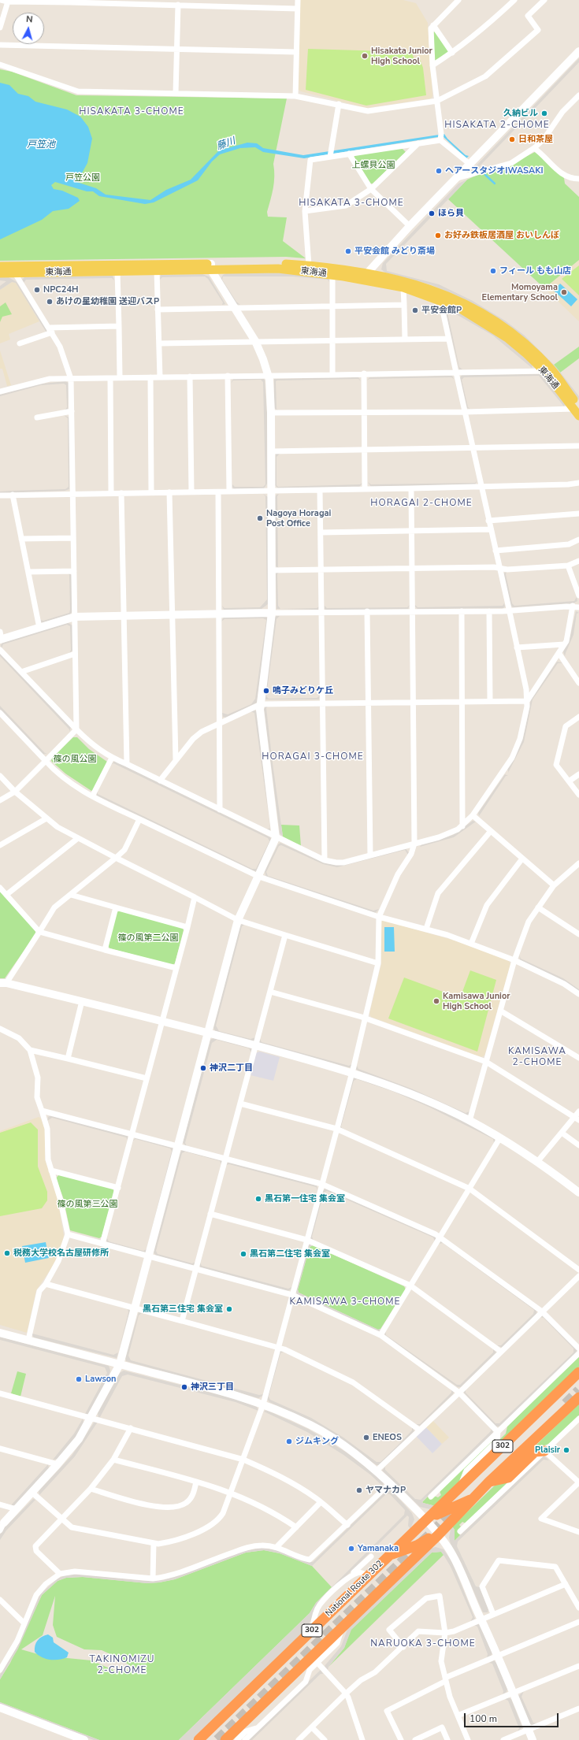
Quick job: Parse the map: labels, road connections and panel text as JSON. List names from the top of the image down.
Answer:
{
  "streets": {
    "highway": ["302", "National Route 302"],
    "main road": ["東海通"]
  },
  "districts": [
    "HISAKATA 3-CHOME",
    "HISAKATA 2-CHOME",
    "HISAKATA 3-CHOME",
    "HORAGAI 2-CHOME",
    "HORAGAI 3-CHOME",
    "KAMISAWA 2-CHOME",
    "KAMISAWA 3-CHOME",
    "NARUOKA 3-CHOME",
    "TAKINOMIZU 2-CHOME"
  ],
  "water": ["藤川", "戸笠池"],
  "parks": [
    "上螺貝公園",
    "戸笠公園",
    "篠の風公園",
    "篠の風第二公園",
    "篠の風第三公園"
  ],
  "places": [
    "Hisakata Junior High School",
    "久納ビル",
    "日和茶屋",
    "ヘアースタジオIWASAKI",
    "ほら貝",
    "お好み鉄板居酒屋 おいしんぼ",
    "平安会館 みどり斎場",
    "フィール もも山店",
    "NPC24H",
    "Momoyama Elementary School",
    "あけの星幼稚園 送迎バスP",
    "平安会館P",
    "Nagoya Horagai Post Office",
    "鳴子みどりケ丘",
    "Kamisawa Junior High School",
    "神沢二丁目",
    "黒石第一住宅 集会室",
    "税務大学校名古屋研修所",
    "黒石第二住宅 集会室",
    "黒石第三住宅 集会室",
    "Lawson",
    "神沢三丁目",
    "ENEOS",
    "ジムキング",
    "Plaisir",
    "ヤマナカP",
    "Yamanaka"
  ],
  "scale_bar": "100 m",
  "north": "top"
}
